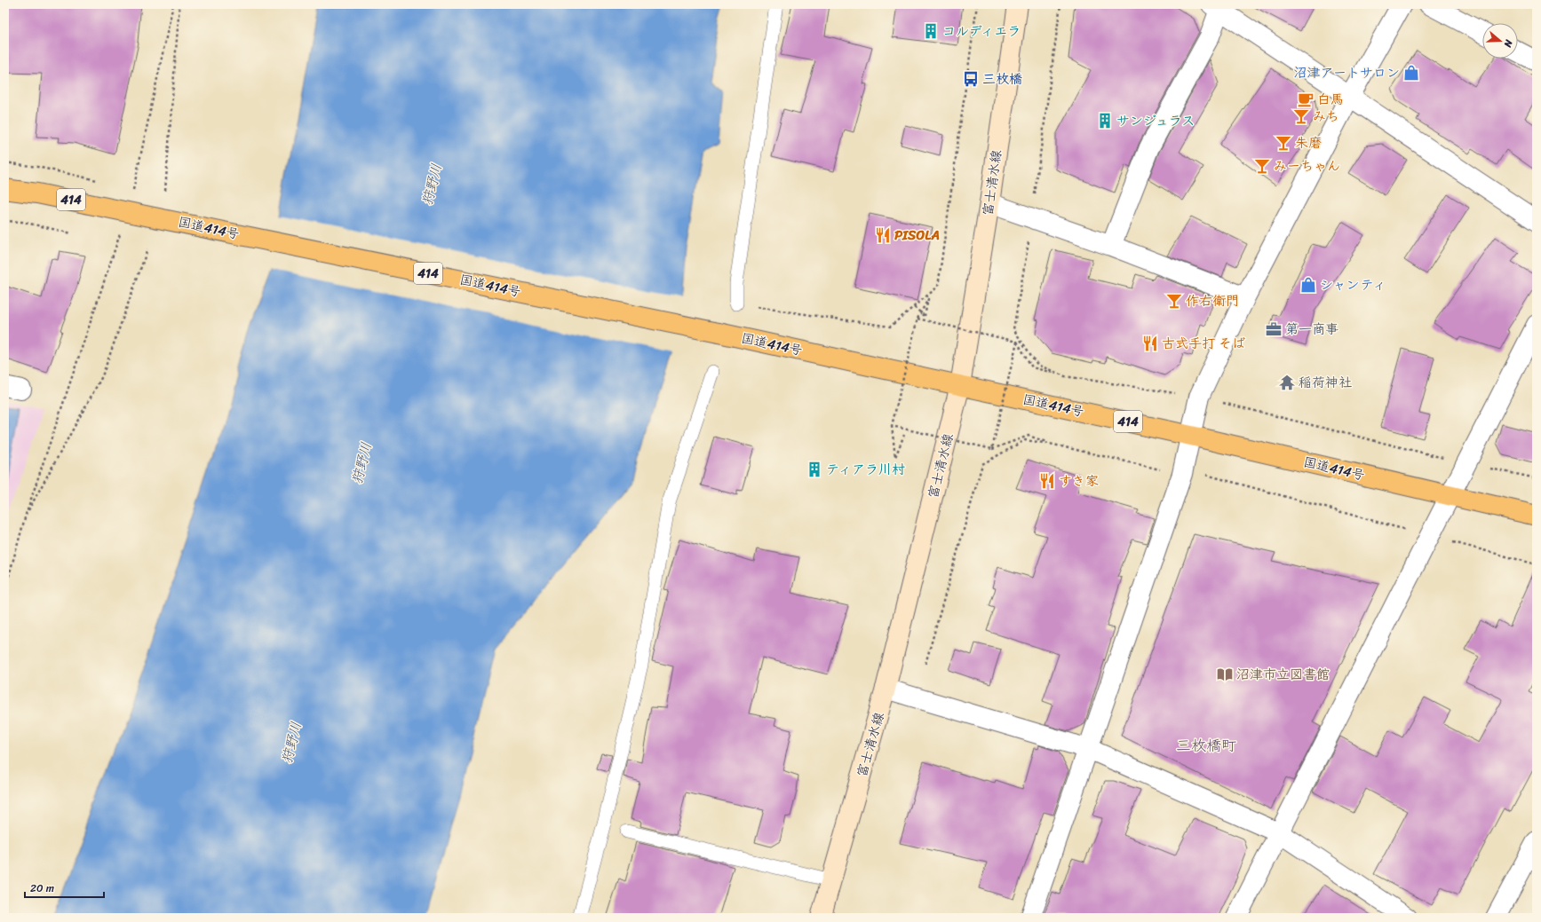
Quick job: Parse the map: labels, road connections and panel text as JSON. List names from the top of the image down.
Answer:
{
  "streets": {
    "highway": ["414", "国道414号"],
    "main road": ["富士清水線"]
  },
  "crossings": [
    ["富士清水線", "国道414号"]
  ],
  "districts": ["三枚橋町"],
  "water": ["狩野川"],
  "places": {
    "building": ["コルディエラ", "サンジュラス", "ティアラ川村"],
    "shop": ["沼津アートサロン", "シャンティ"],
    "bus stop": ["三枚橋"],
    "cafe": ["白馬"],
    "bar": [
      "みち",
      "朱磨",
      "みーちゃん",
      "作右衛門"
    ],
    "restaurant": ["PISOLA", "古式手打 そば", "すき家"],
    "office": ["第一商事"],
    "temple": ["稲荷神社"],
    "library": ["沼津市立図書館"]
  },
  "scale_bar": "20 m",
  "north": "right"
}
